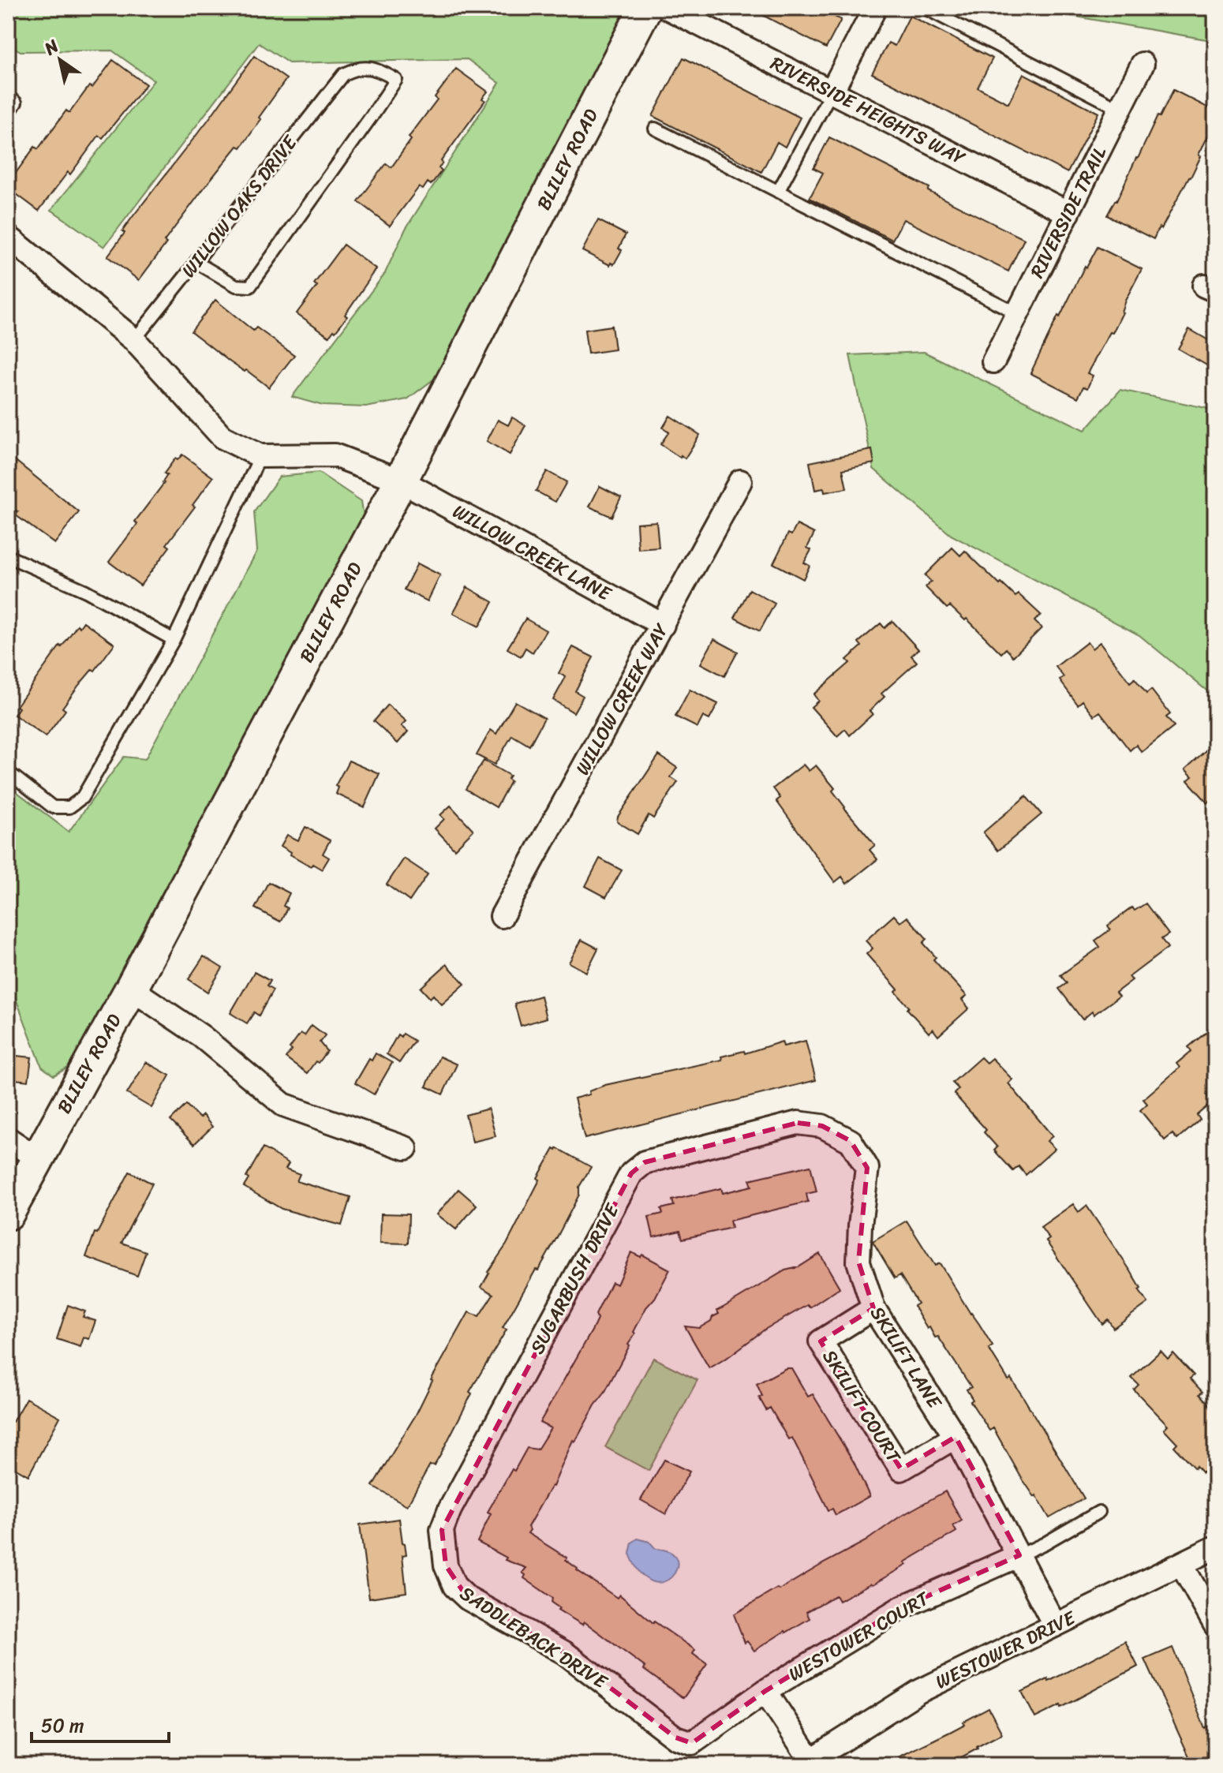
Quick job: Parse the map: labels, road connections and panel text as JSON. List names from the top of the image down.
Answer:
{
  "streets": {
    "street": [
      "RIVERSIDE HEIGHTS WAY",
      "BLILEY ROAD",
      "RIVERSIDE TRAIL",
      "WILLOW CREEK LANE",
      "WILLOW CREEK WAY",
      "SUGARBUSH DRIVE",
      "SKILIFT LANE",
      "SKILIFT COURT",
      "WESTOWER COURT",
      "SADDLEBACK DRIVE",
      "WESTOWER DRIVE"
    ],
    "lane": ["WILLOW OAKS DRIVE"]
  },
  "crossings": [
    ["RIVERSIDE HEIGHTS WAY", "RIVERSIDE TRAIL"],
    ["BLILEY ROAD", "WILLOW CREEK LANE"],
    ["WILLOW CREEK LANE", "WILLOW CREEK WAY"],
    ["SUGARBUSH DRIVE", "SKILIFT LANE"],
    ["SUGARBUSH DRIVE", "SADDLEBACK DRIVE"],
    ["SKILIFT LANE", "SKILIFT COURT"],
    ["SKILIFT LANE", "WESTOWER COURT"],
    ["WESTOWER COURT", "SADDLEBACK DRIVE"],
    ["WESTOWER COURT", "WESTOWER DRIVE"]
  ],
  "scale_bar": "50 m",
  "north": "top left"
}
